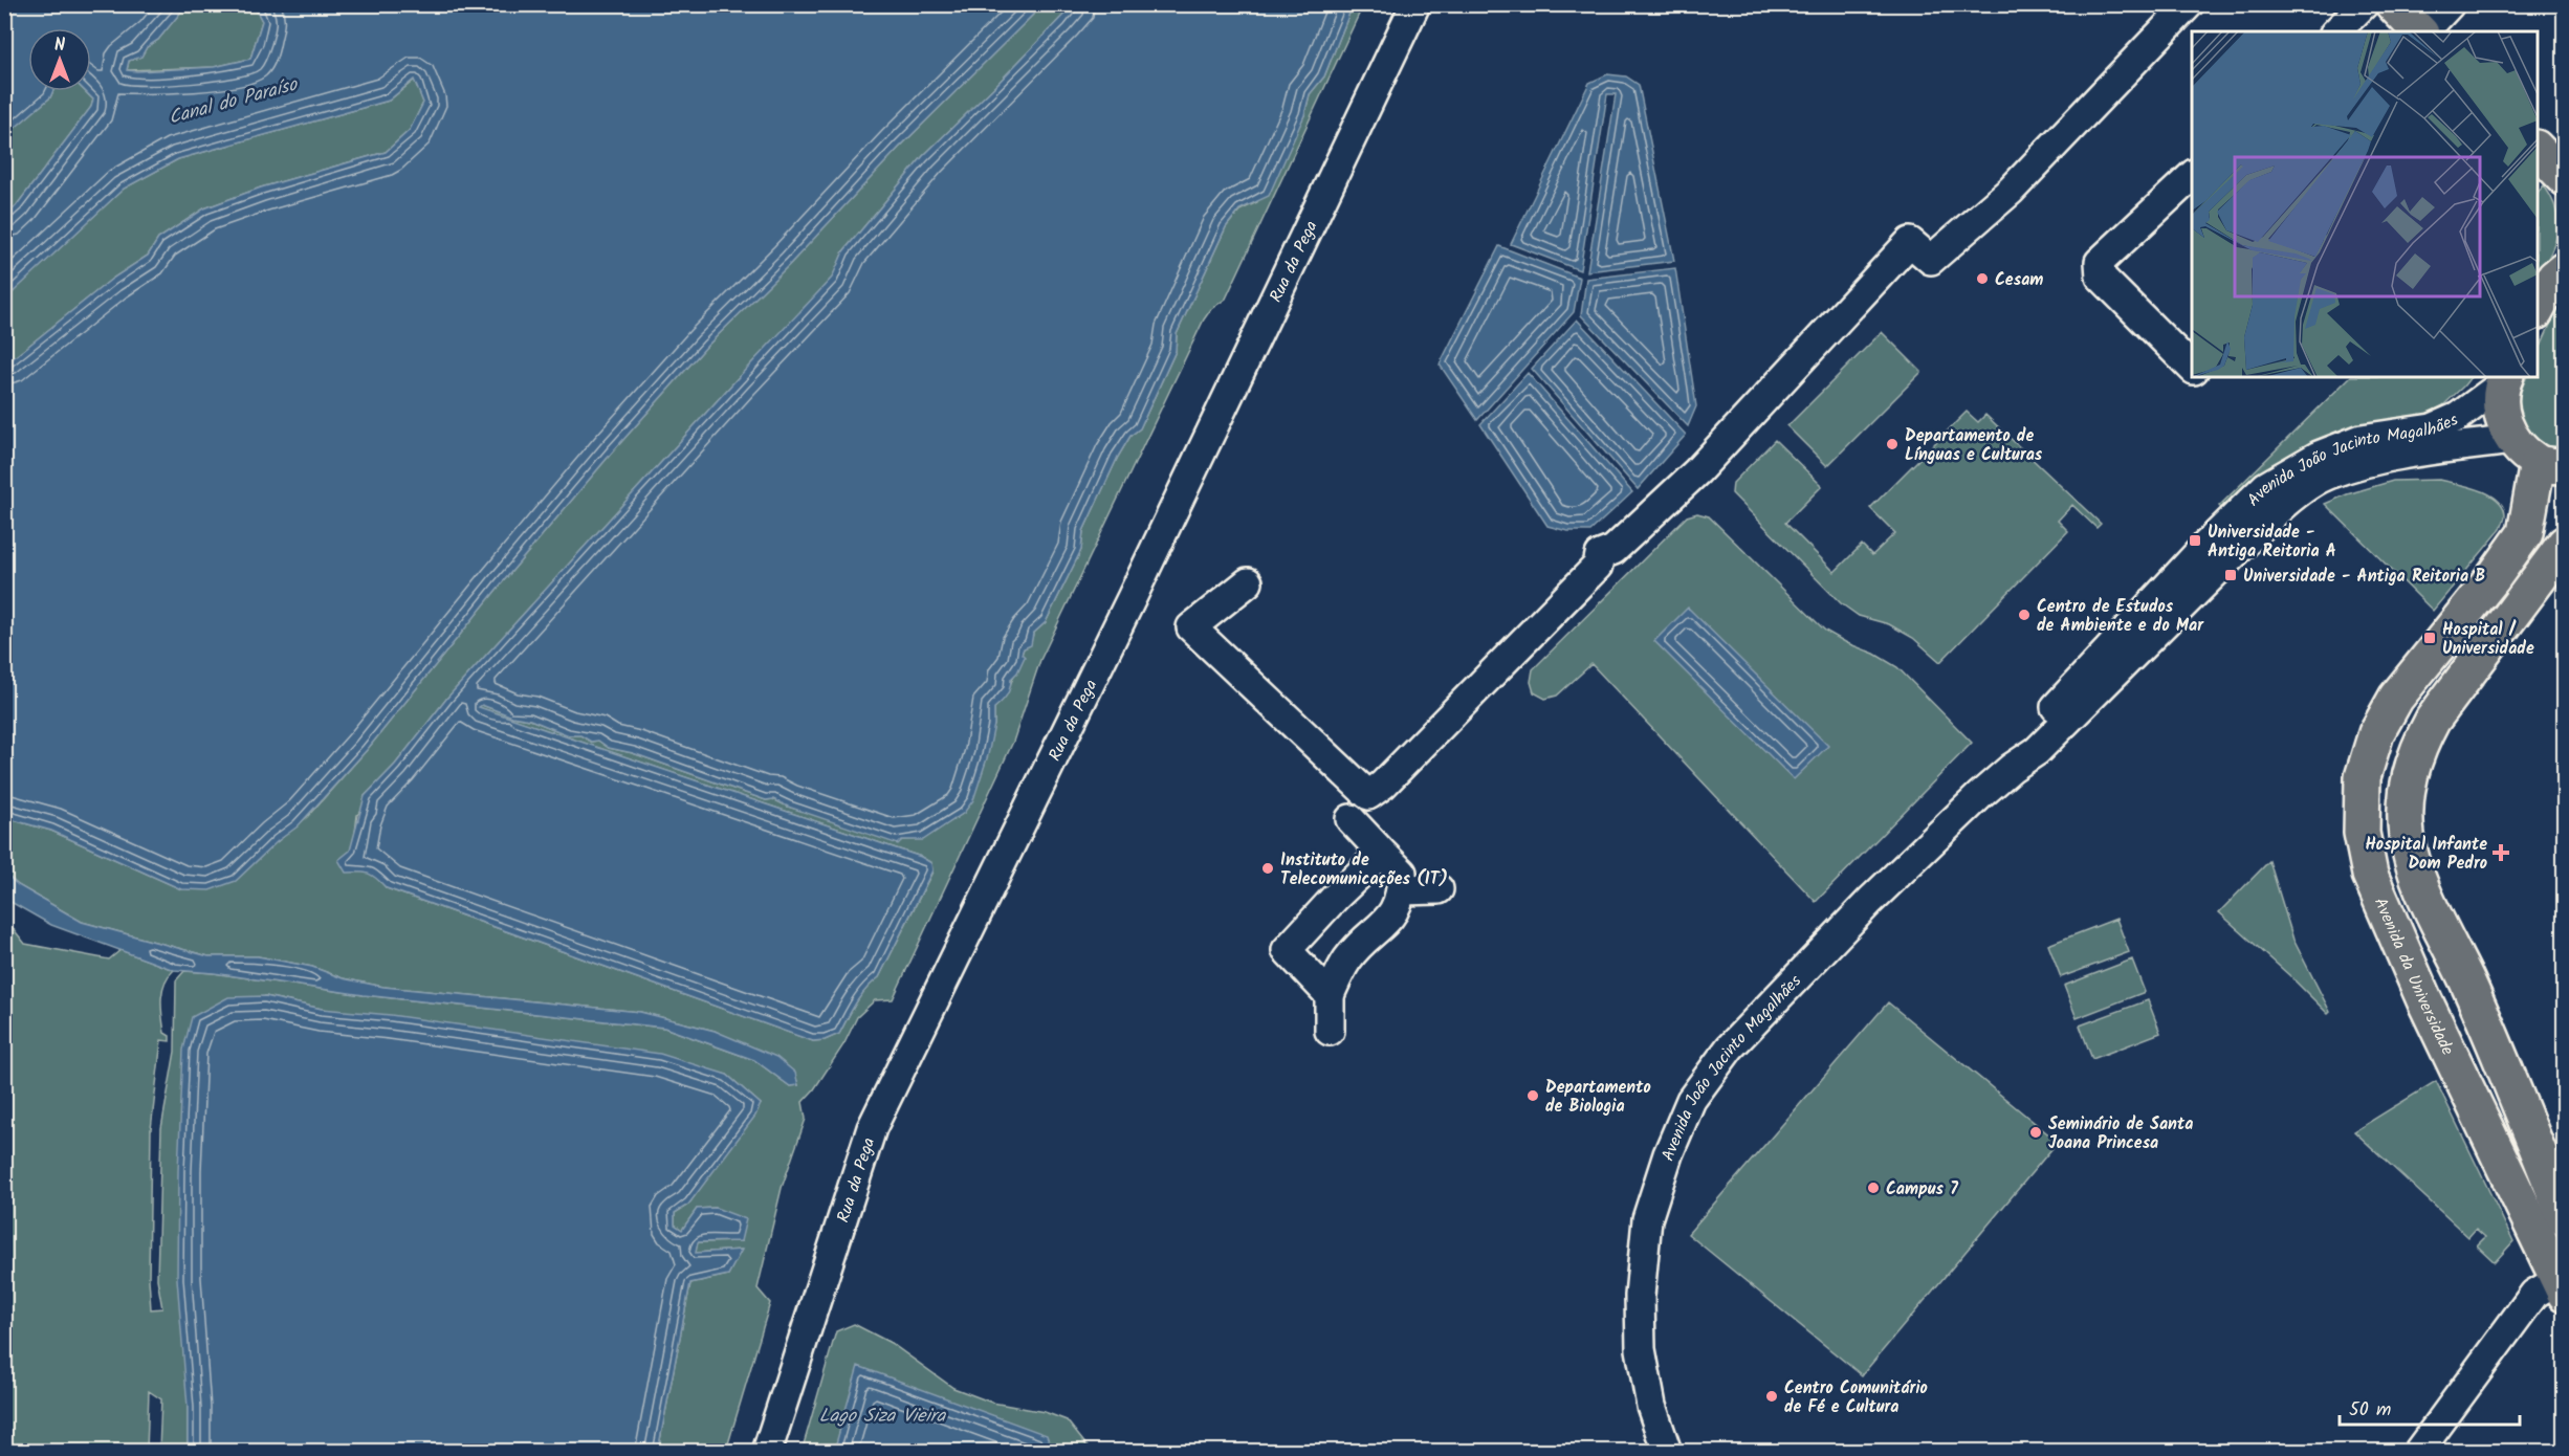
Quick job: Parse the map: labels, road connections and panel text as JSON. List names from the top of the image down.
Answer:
{
  "streets": {
    "main road": ["Avenida da Universidade"],
    "street": ["Rua da Pega", "Avenida João Jacinto Magalhães"]
  },
  "water": ["Canal do Paraíso", "Lago Siza Vieira"],
  "places": {
    "other": [
      "Cesam",
      "Departamento de Línguas e Culturas",
      "Centro de Estudos de Ambiente e do Mar",
      "Instituto de Telecomunicações (IT)",
      "Departamento de Biologia",
      "Seminário de Santa Joana Princesa",
      "Campus 7",
      "Centro Comunitário de Fé e Cultura"
    ],
    "transit": ["Universidade - Antiga Reitoria A", "Universidade - Antiga Reitoria B", "Hospital / Universidade"],
    "health": ["Hospital Infante Dom Pedro"]
  },
  "scale_bar": "50 m",
  "north": "top"
}
